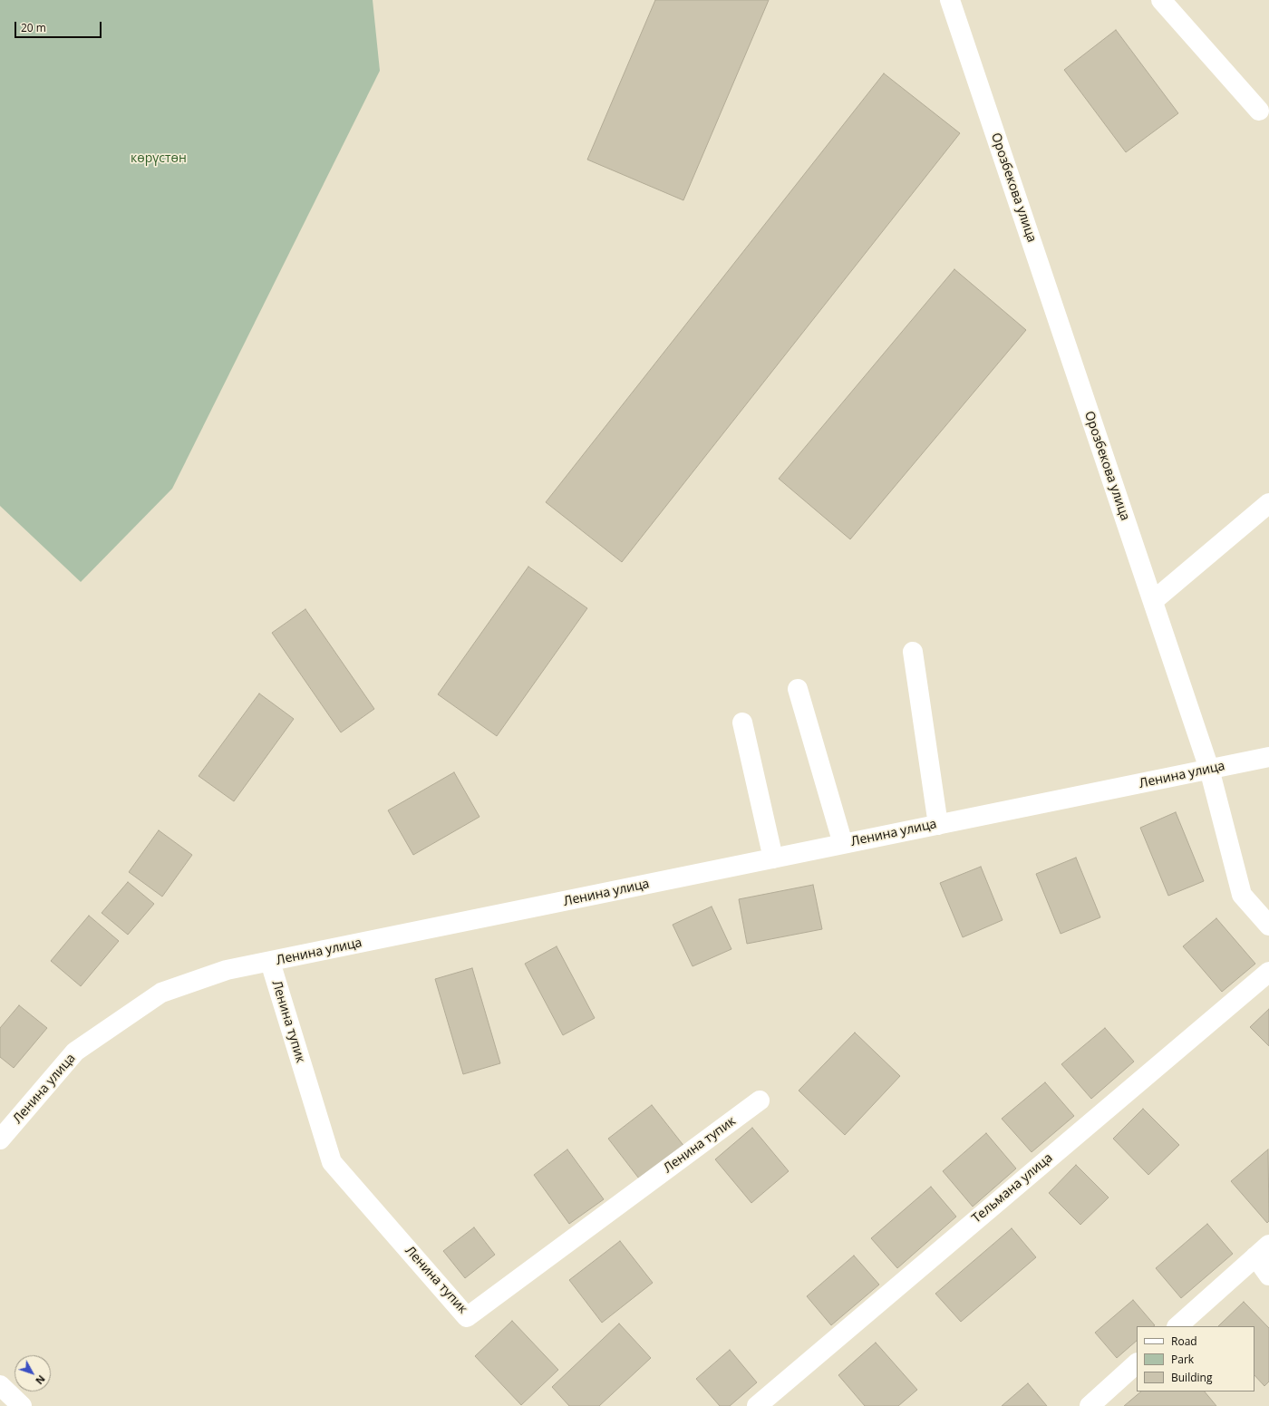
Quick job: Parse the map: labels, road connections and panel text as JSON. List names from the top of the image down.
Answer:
{
  "streets": {
    "street": [
      "Орозбекова улица",
      "Ленина улица",
      "Ленина тупик",
      "Тельмана улица"
    ]
  },
  "crossings": [
    ["Орозбекова улица", "Ленина улица"],
    ["Ленина улица", "Ленина тупик"]
  ],
  "parks": ["көрүстөн"],
  "legend": ["Road", "Park", "Building"],
  "scale_bar": "20 m",
  "north": "bottom right"
}
